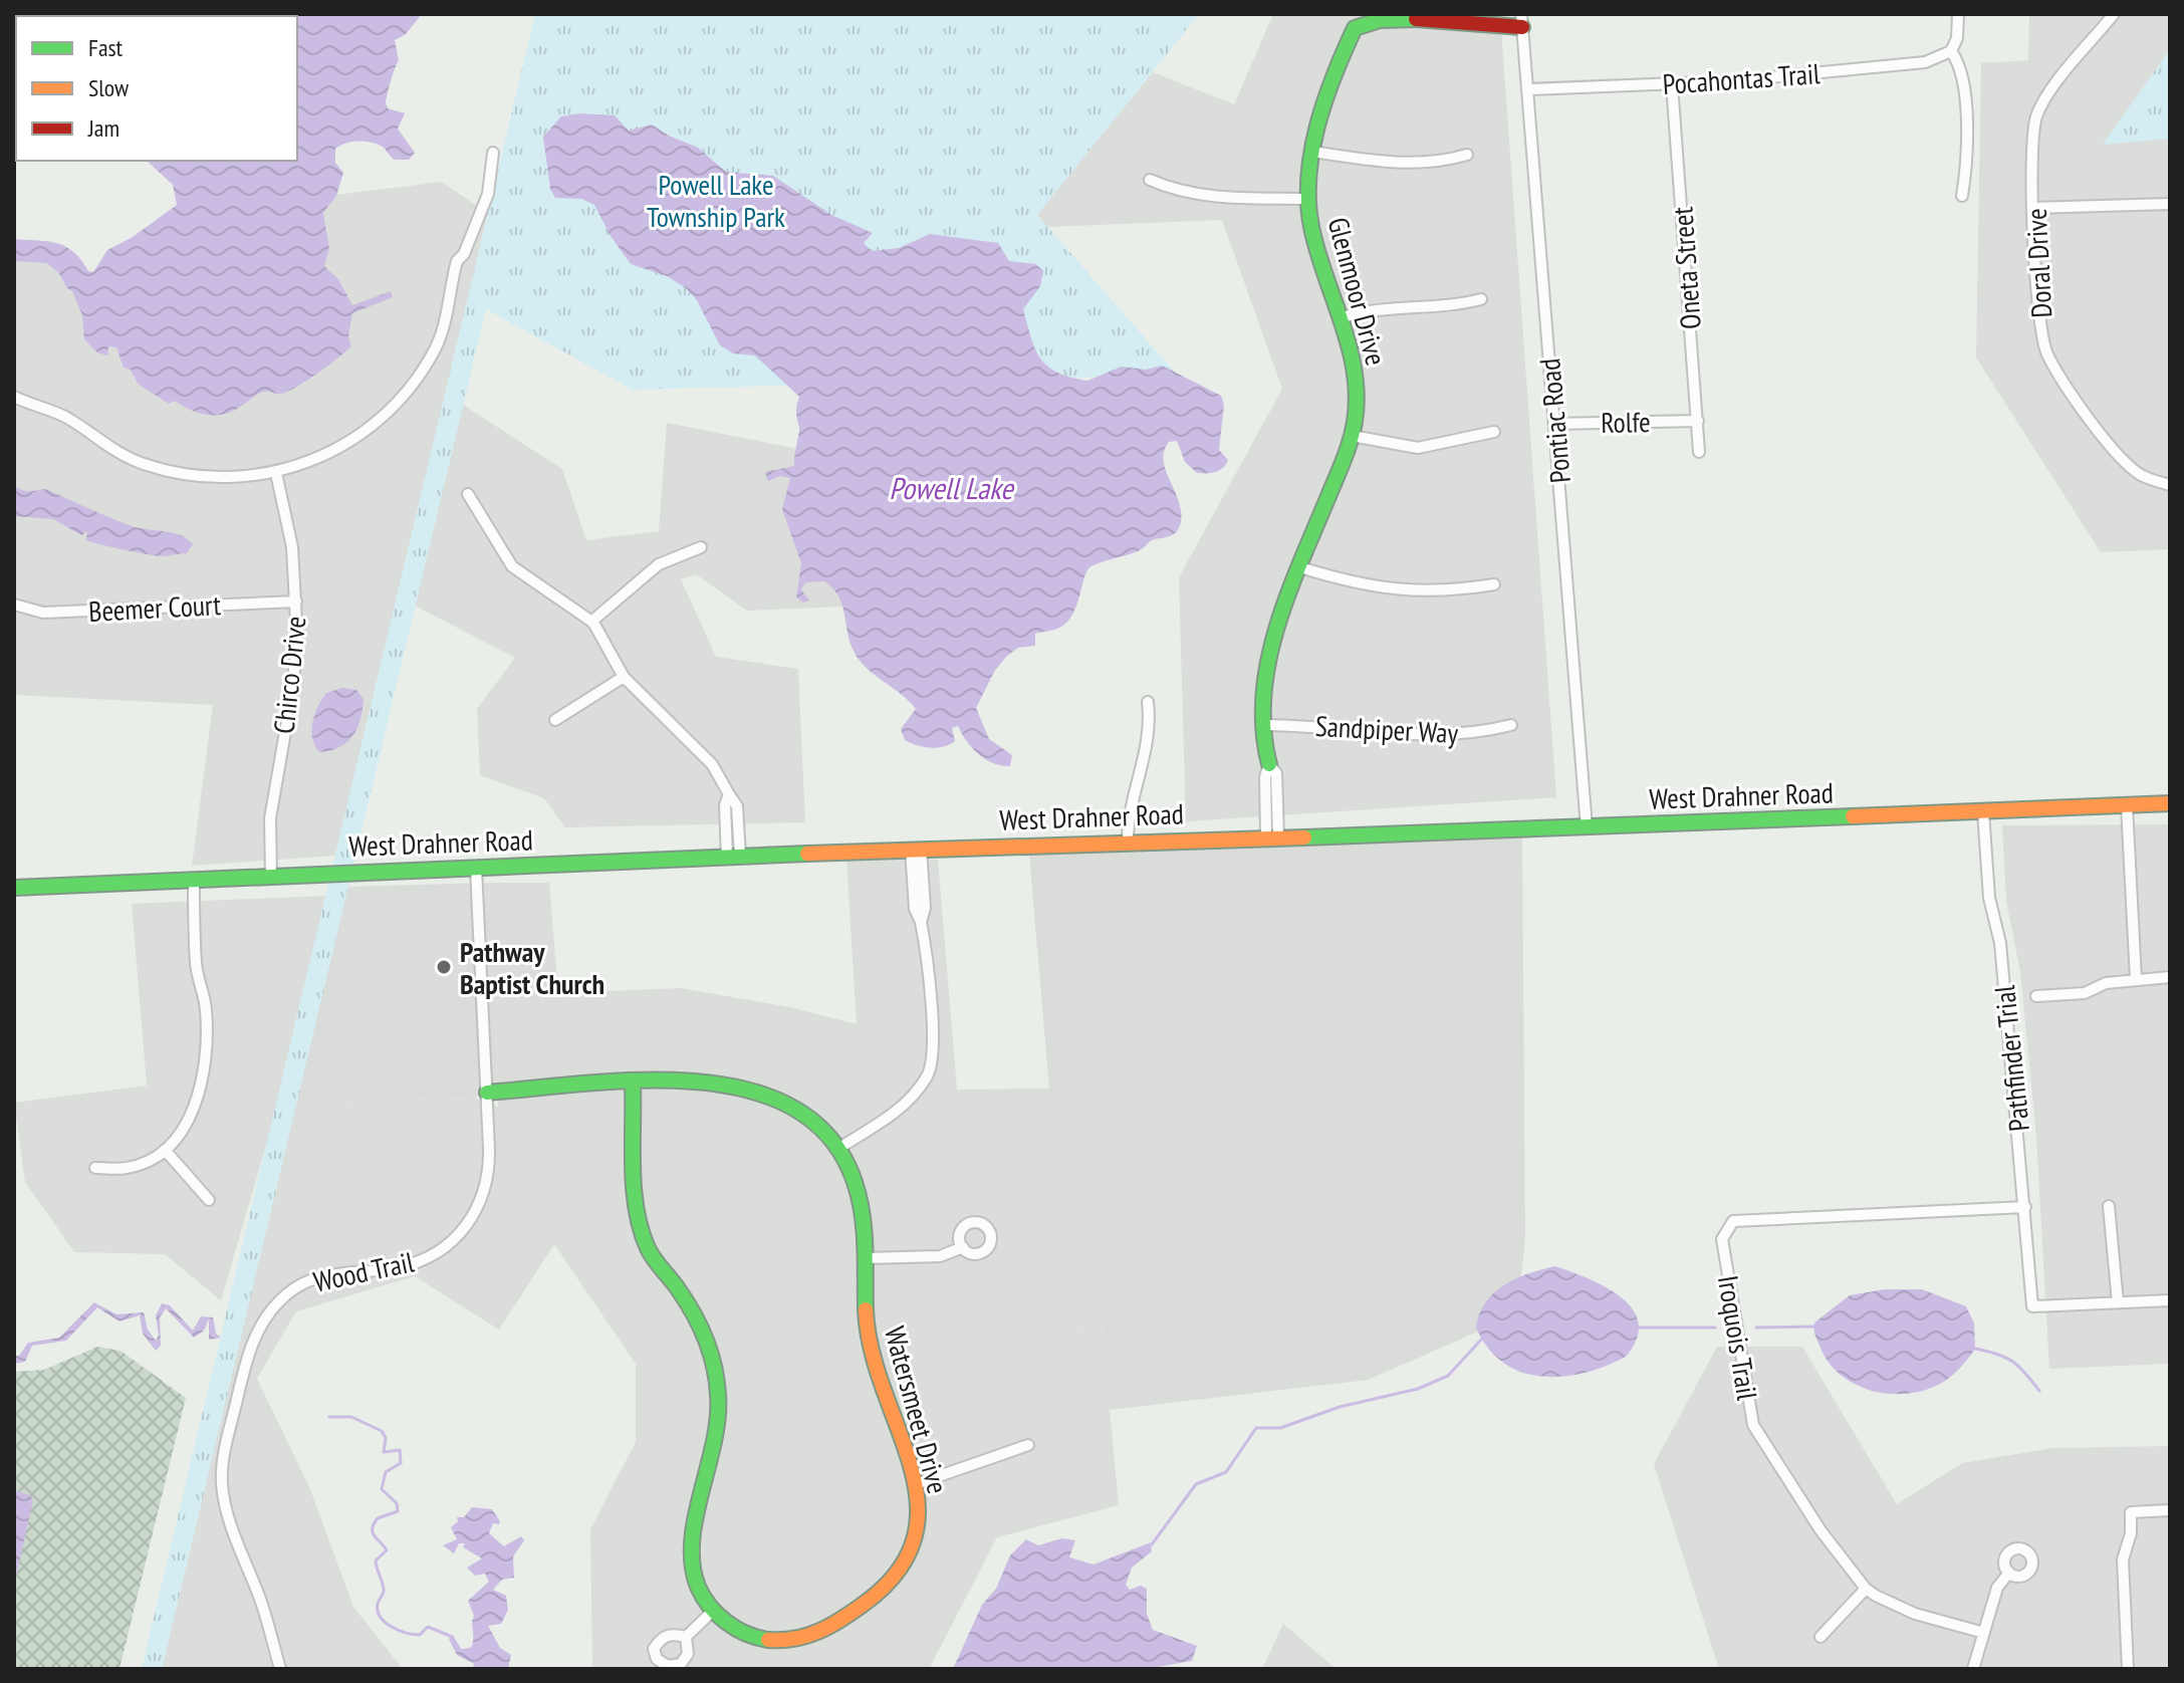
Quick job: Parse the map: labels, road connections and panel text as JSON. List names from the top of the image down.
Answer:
{
  "streets": {
    "street": [
      "Pocahontas Trail",
      "Doral Drive",
      "Oneta Street",
      "Glenmoor Drive",
      "Pontiac Road",
      "Rolfe",
      "Beemer Court",
      "Chirco Drive",
      "Sandpiper Way",
      "West Drahner Road",
      "Pathfinder Trial",
      "Wood Trail",
      "Iroquois Trail",
      "Watersmeet Drive"
    ]
  },
  "crossings": [
    ["Pocahontas Trail", "Oneta Street"],
    ["Pocahontas Trail", "Pontiac Road"],
    ["Oneta Street", "Rolfe"],
    ["Glenmoor Drive", "Pontiac Road"],
    ["Glenmoor Drive", "Sandpiper Way"],
    ["Glenmoor Drive", "West Drahner Road"],
    ["Pontiac Road", "Rolfe"],
    ["Pontiac Road", "West Drahner Road"],
    ["Beemer Court", "Chirco Drive"],
    ["Chirco Drive", "West Drahner Road"],
    ["West Drahner Road", "Pathfinder Trial"],
    ["West Drahner Road", "Wood Trail"],
    ["Pathfinder Trial", "Iroquois Trail"],
    ["Wood Trail", "Watersmeet Drive"]
  ],
  "water": ["Powell Lake"],
  "parks": ["Powell Lake Township Park"],
  "places": ["Pathway Baptist Church"],
  "legend": ["Fast", "Slow", "Jam"]
}
